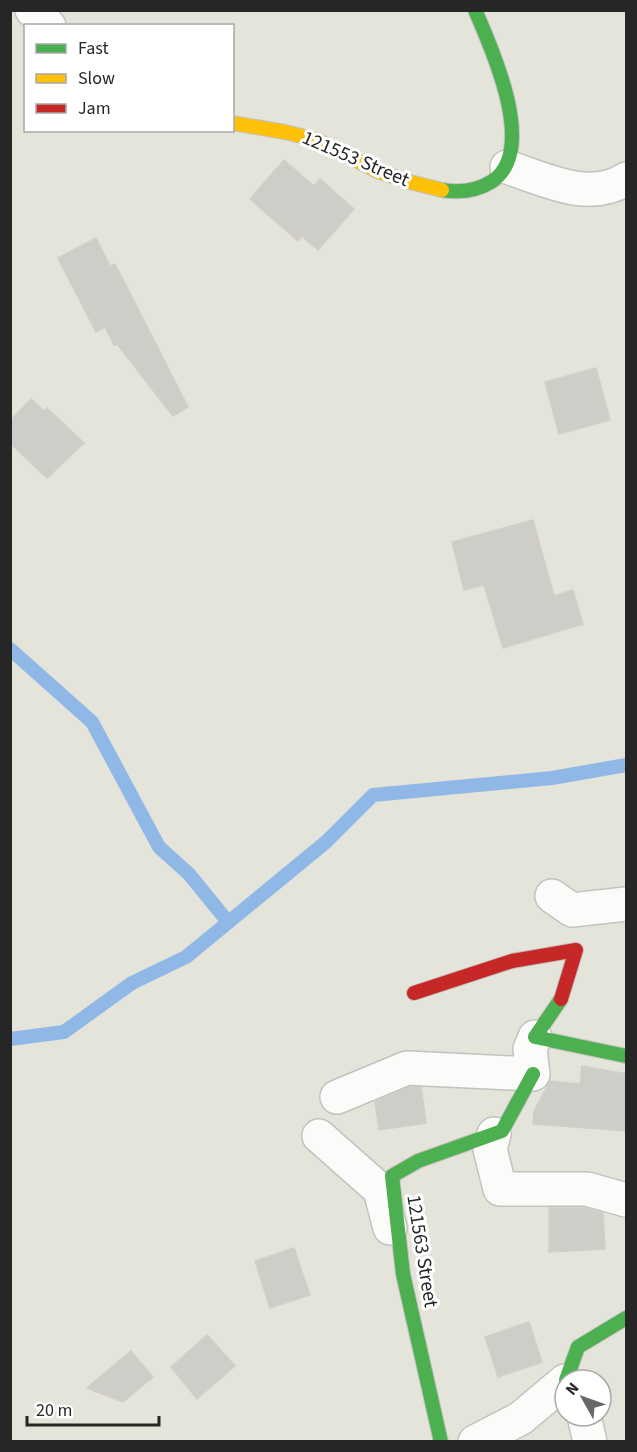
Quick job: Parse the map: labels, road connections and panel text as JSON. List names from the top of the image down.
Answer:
{
  "streets": {
    "street": ["121553 Street", "121563 Street"]
  },
  "legend": ["Fast", "Slow", "Jam"],
  "scale_bar": "20 m",
  "north": "top left"
}
